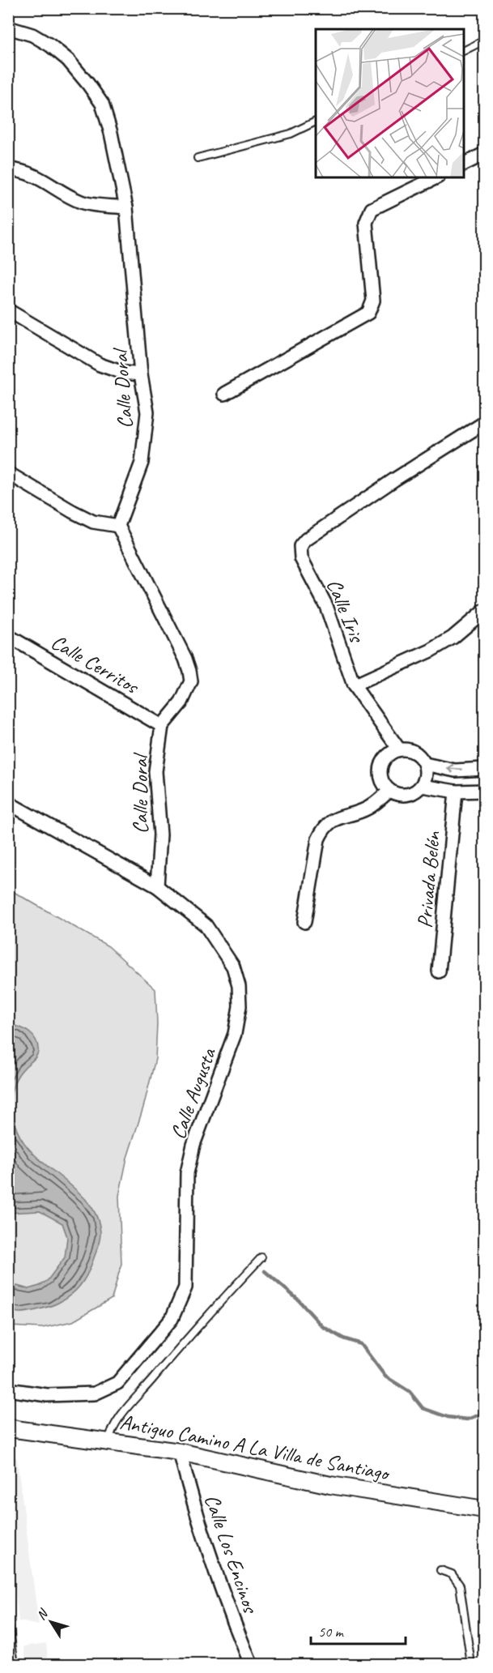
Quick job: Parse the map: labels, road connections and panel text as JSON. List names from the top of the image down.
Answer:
{
  "streets": {
    "street": [
      "Calle Doral",
      "Calle Iris",
      "Calle Cerritos",
      "Privada Belén",
      "Calle Augusta",
      "Antiguo Camino A La Villa de Santiago",
      "Calle Los Encinos"
    ]
  },
  "crossings": [
    ["Calle Doral", "Calle Cerritos"],
    ["Calle Doral", "Calle Augusta"],
    ["Antiguo Camino A La Villa de Santiago", "Calle Los Encinos"]
  ],
  "scale_bar": "50 m",
  "north": "top left"
}
